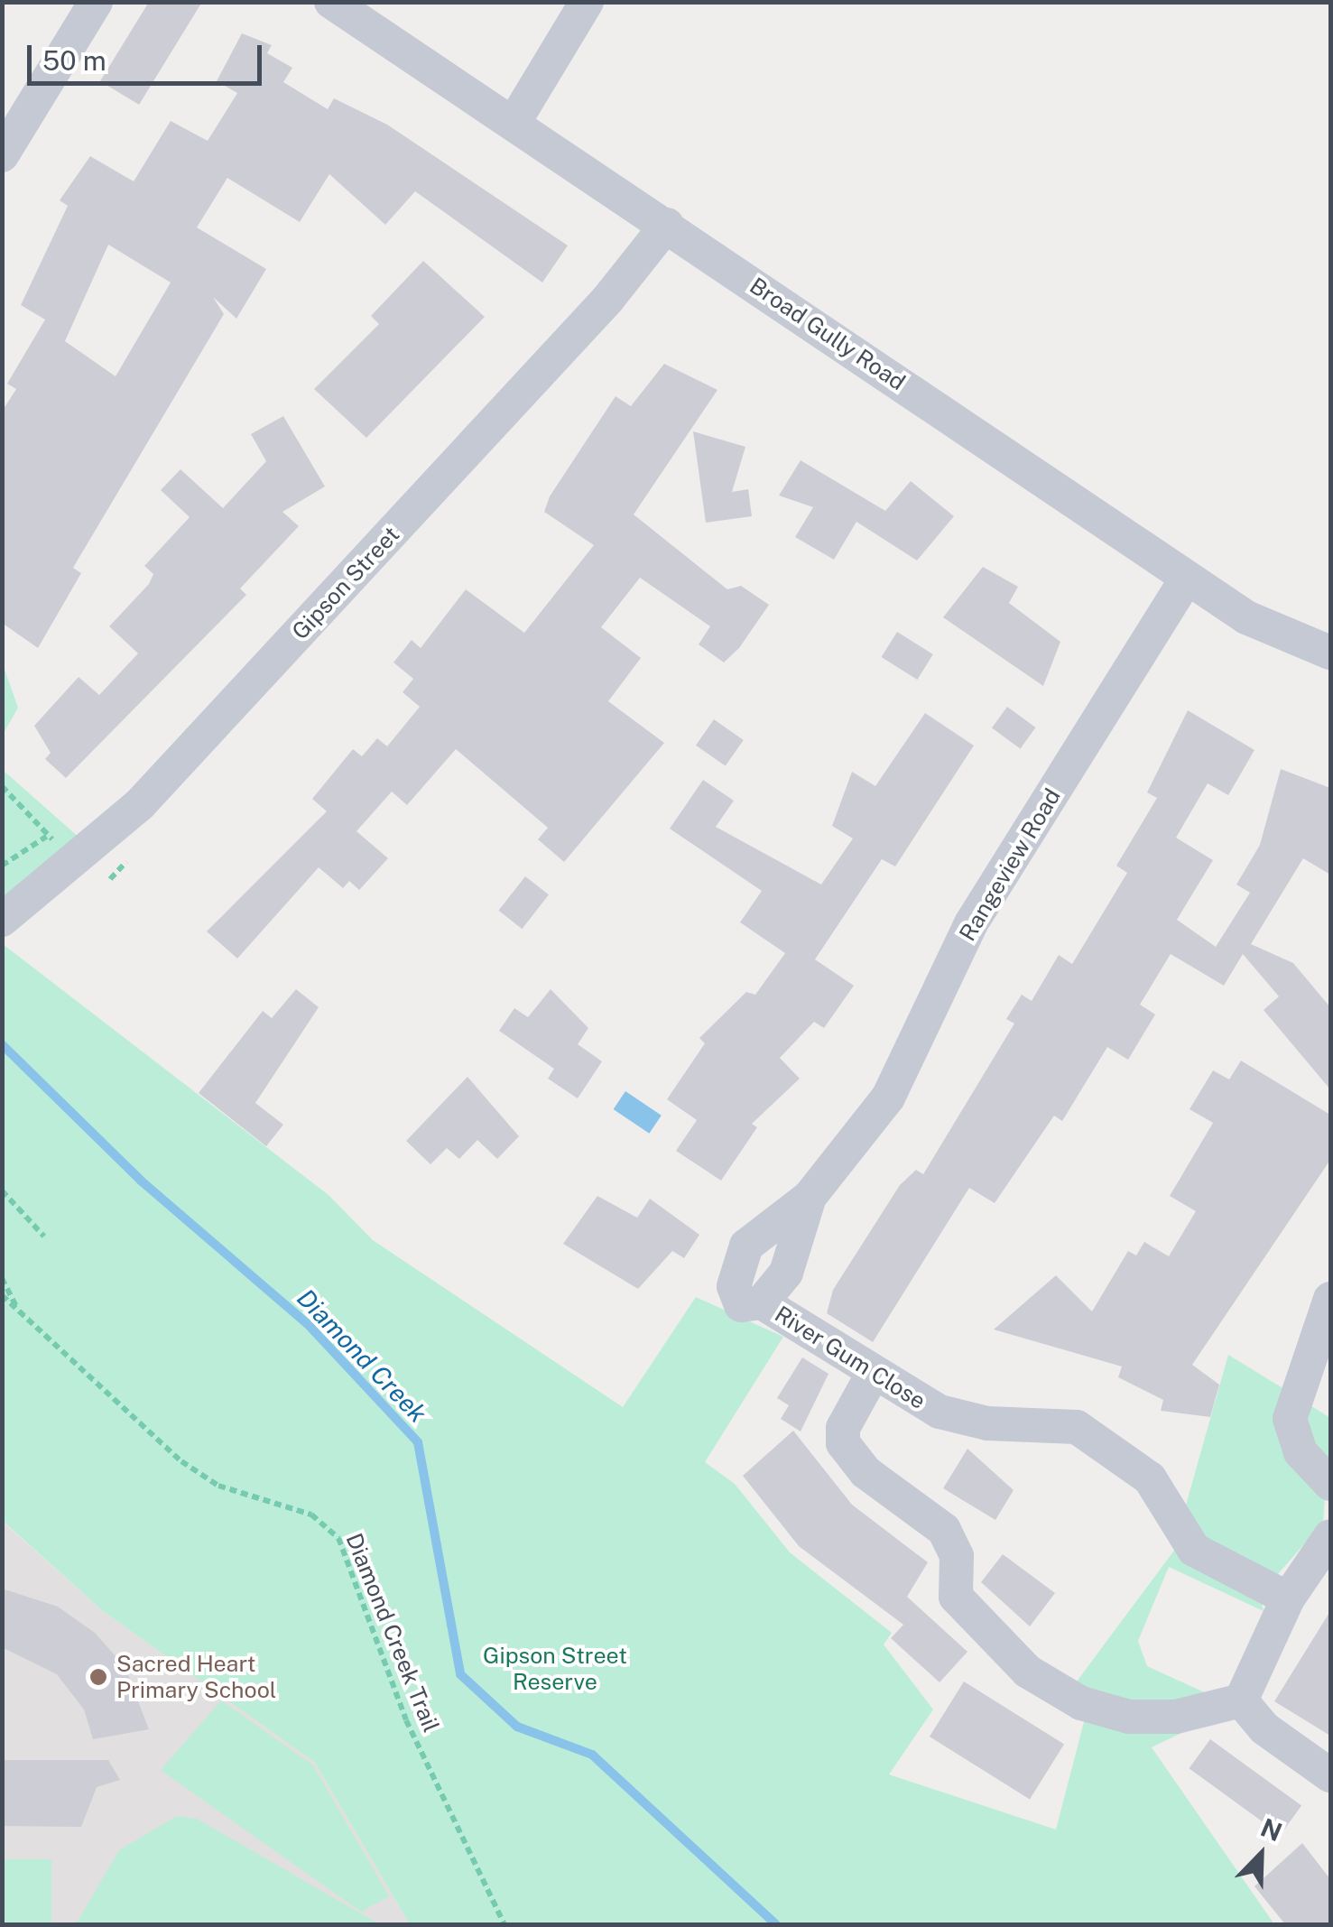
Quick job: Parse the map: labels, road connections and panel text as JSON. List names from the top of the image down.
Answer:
{
  "streets": {
    "street": [
      "Broad Gully Road",
      "Gipson Street",
      "Rangeview Road",
      "River Gum Close"
    ],
    "path": ["Diamond Creek Trail"]
  },
  "crossings": [
    ["Broad Gully Road", "Gipson Street"],
    ["Broad Gully Road", "Rangeview Road"],
    ["Rangeview Road", "River Gum Close"]
  ],
  "water": ["Diamond Creek"],
  "parks": ["Gipson Street Reserve"],
  "places": ["Sacred Heart Primary School"],
  "scale_bar": "50 m",
  "north": "top right"
}
